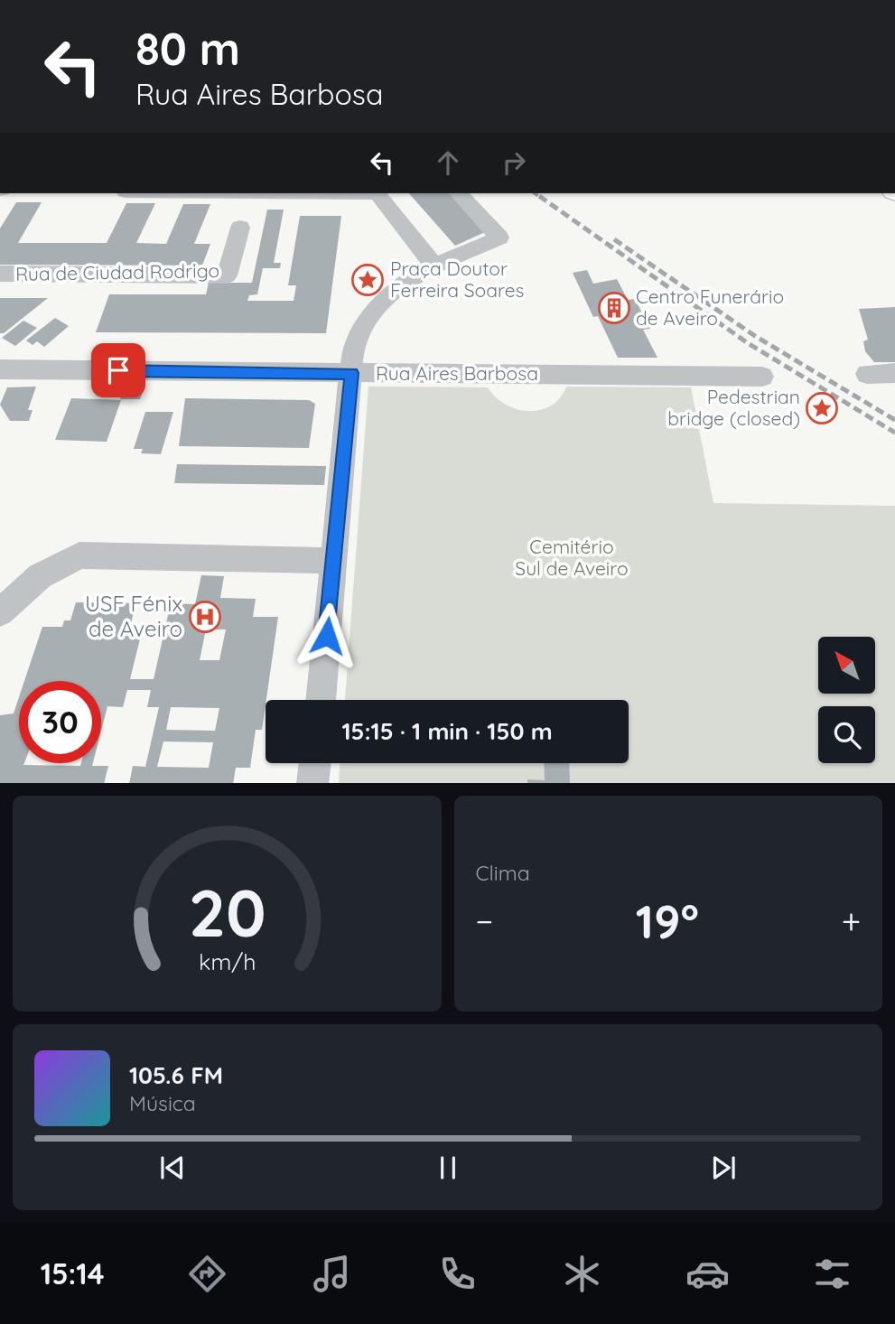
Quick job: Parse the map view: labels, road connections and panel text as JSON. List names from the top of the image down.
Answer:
{
  "streets": {
    "street": ["Rua de Ciudad Rodrigo", "Rua Aires Barbosa"]
  },
  "parks": ["Cemitério Sul de Aveiro"],
  "places": {
    "place": ["Praça Doutor Ferreira Soares", "Pedestrian bridge (closed)"],
    "building": ["Centro Funerário de Aveiro"],
    "hospital": ["USF Fénix de Aveiro"]
  },
  "north": "top left",
  "page": {
    "turn": ["80 m", "Rua Aires Barbosa"],
    "limit": "30",
    "trip": "15:15 · 1 min · 150 m",
    "tile": "Clima",
    "heat": ["−", "19°", "+"],
    "song": ["105.6 FM", "Música"],
    "tabs": "15:14",
    "gauge": ["20", "km/h"]
  }
}
